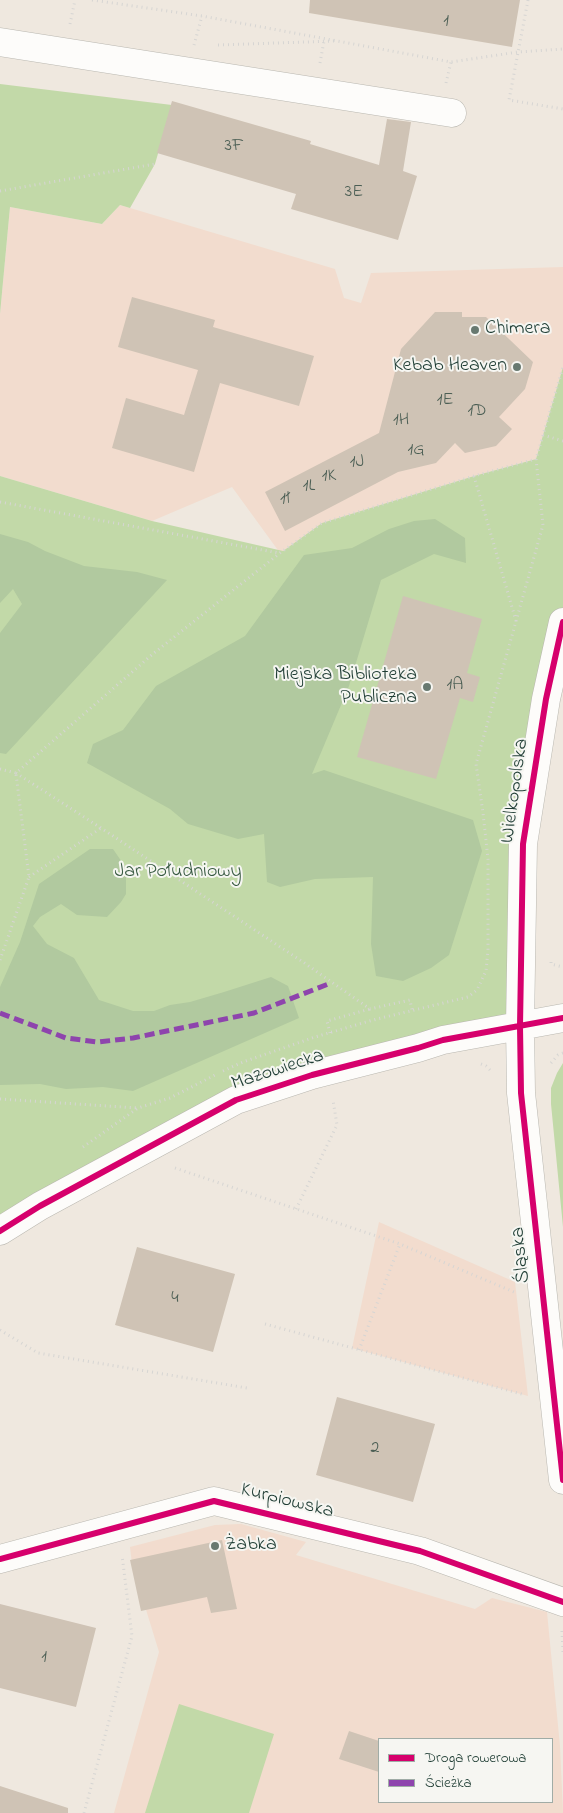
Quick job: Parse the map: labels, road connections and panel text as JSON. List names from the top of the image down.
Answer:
{
  "streets": {
    "street": [
      "Wielkopolska",
      "Mazowiecka",
      "Śląska",
      "Kurpiowska"
    ]
  },
  "crossings": [
    ["Wielkopolska", "Mazowiecka"],
    ["Wielkopolska", "Śląska"],
    ["Mazowiecka", "Śląska"]
  ],
  "parks": ["Jar Południowy"],
  "places": [
    "Chimera",
    "Kebab Heaven",
    "Miejska Biblioteka Publiczna",
    "Żabka"
  ],
  "house_numbers": [
    "1",
    "3F",
    "3E",
    "1E",
    "1D",
    "1H",
    "1G",
    "1J",
    "1K",
    "1L",
    "1ł",
    "1A",
    "4",
    "2",
    "1"
  ],
  "legend": ["Droga rowerowa", "Ścieżka"]
}
